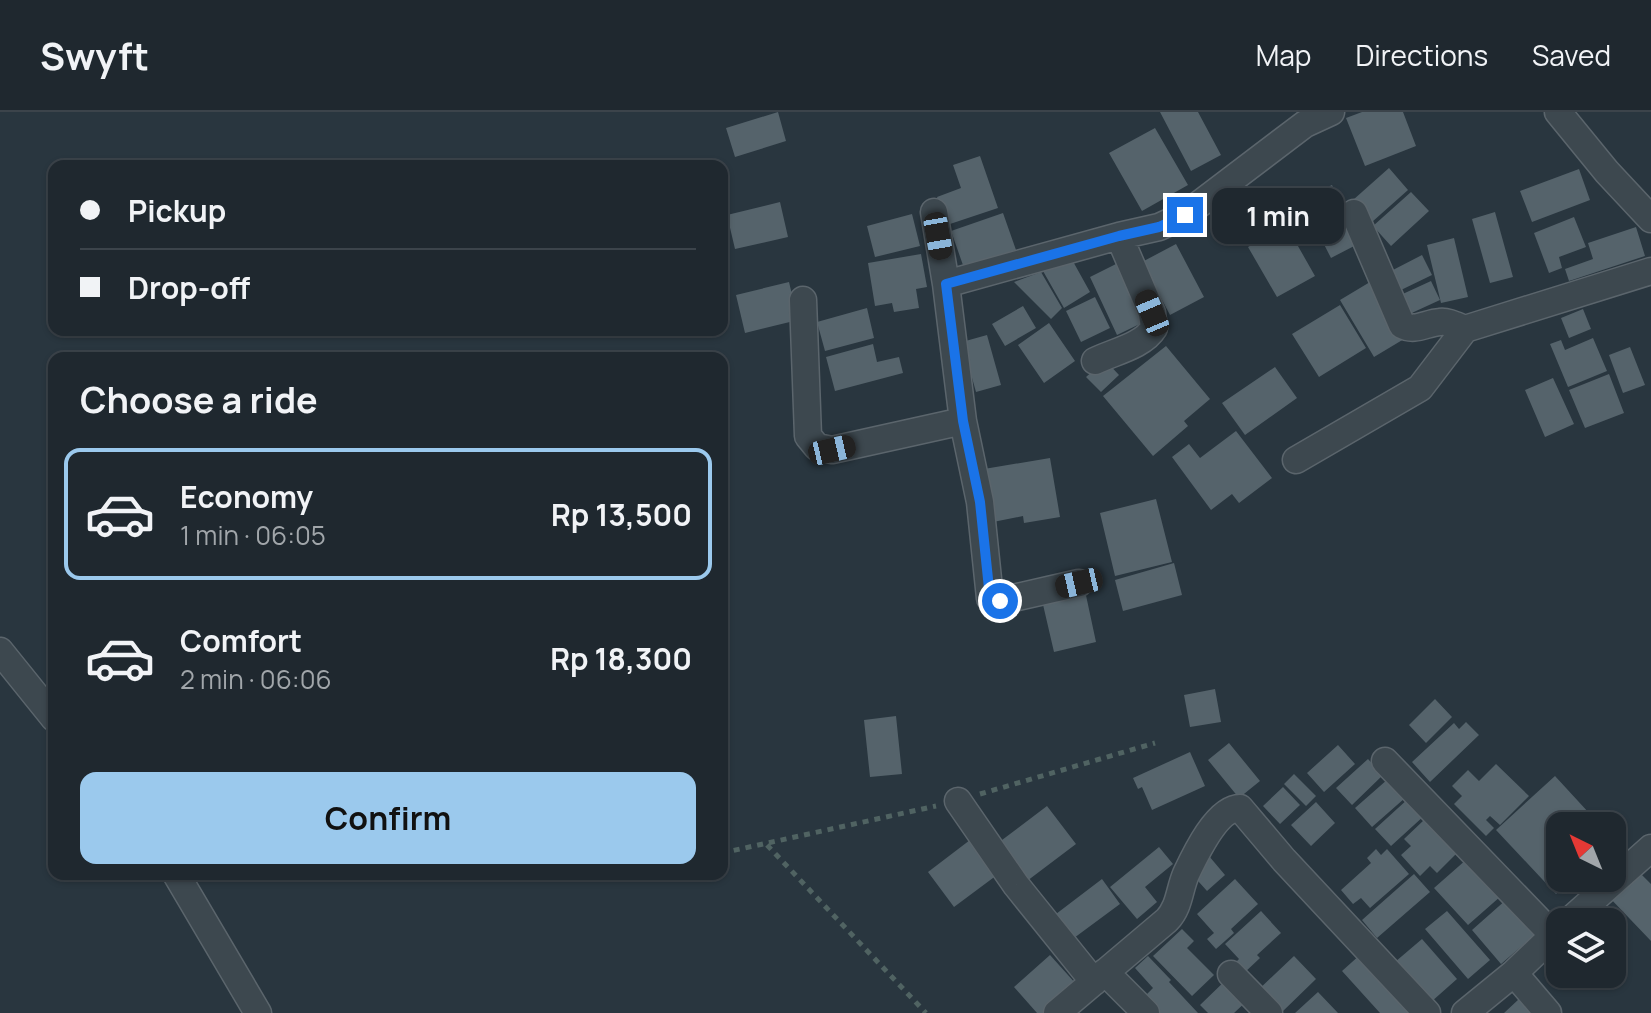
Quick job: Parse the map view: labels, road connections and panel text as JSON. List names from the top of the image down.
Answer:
{
  "north": "top left",
  "page": {
    "header": "Swyft",
    "nav": ["Map", "Directions", "Saved"],
    "banner": ["Pickup", "Drop-off"],
    "bubble": "1 min",
    "heading": "Choose a ride",
    "list": [
      {
        "name": "Economy",
        "note": "1 min · 06:05",
        "value": "Rp 13,500"
      },
      {
        "name": "Comfort",
        "note": "2 min · 06:06",
        "value": "Rp 18,300"
      }
    ],
    "buttons": "Confirm"
  }
}
